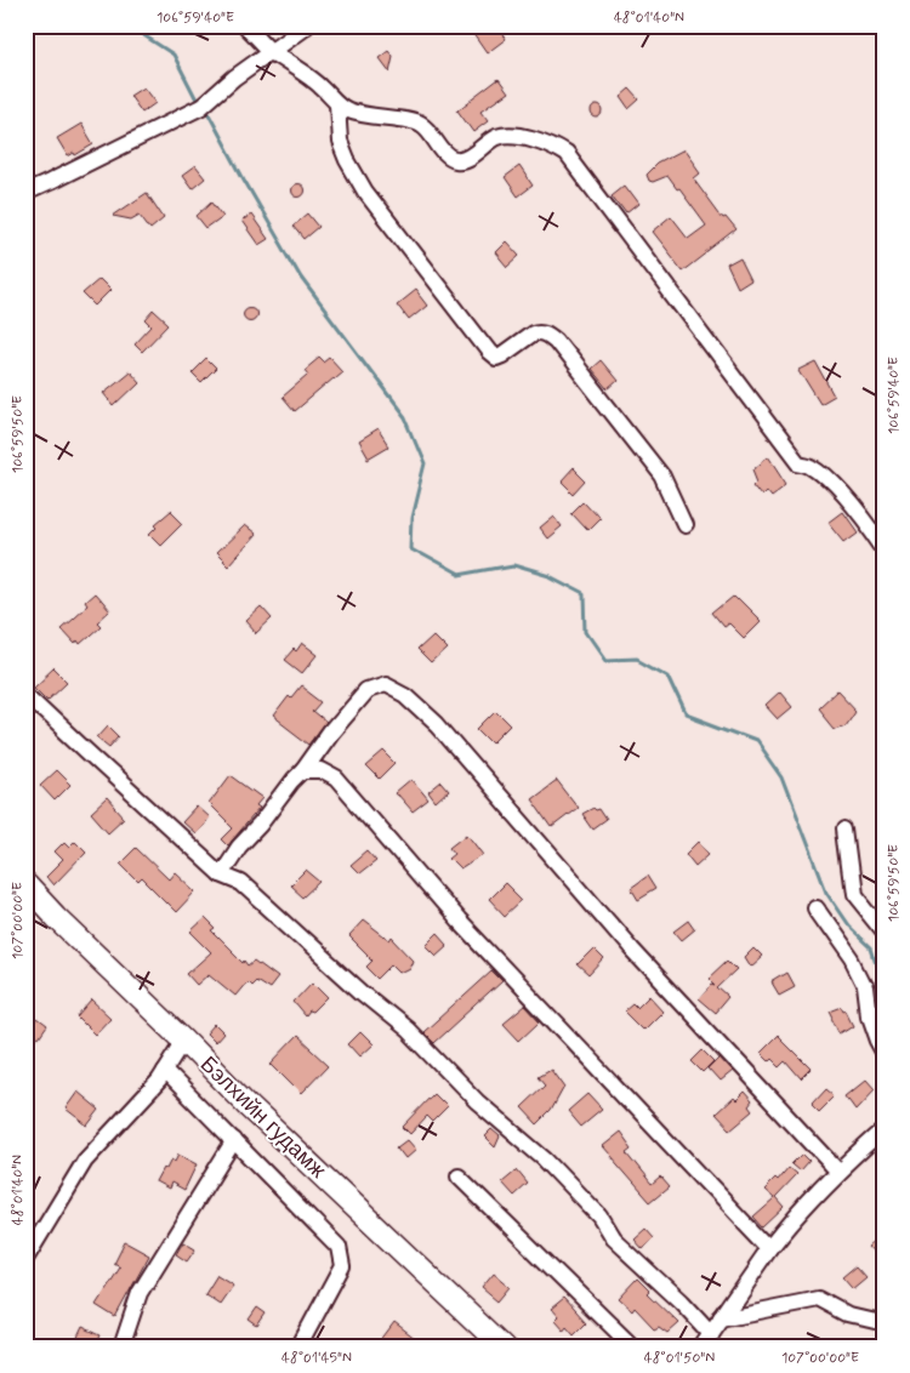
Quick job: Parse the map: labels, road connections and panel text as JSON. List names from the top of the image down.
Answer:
{
  "streets": {
    "main road": ["Бэлхийн гудамж"]
  },
  "coordinates": [
    "106°59'40\"E",
    "48°01'40\"N",
    "106°59'50\"E",
    "107°00'00\"E",
    "48°01'45\"N",
    "48°01'50\"N"
  ]
}
